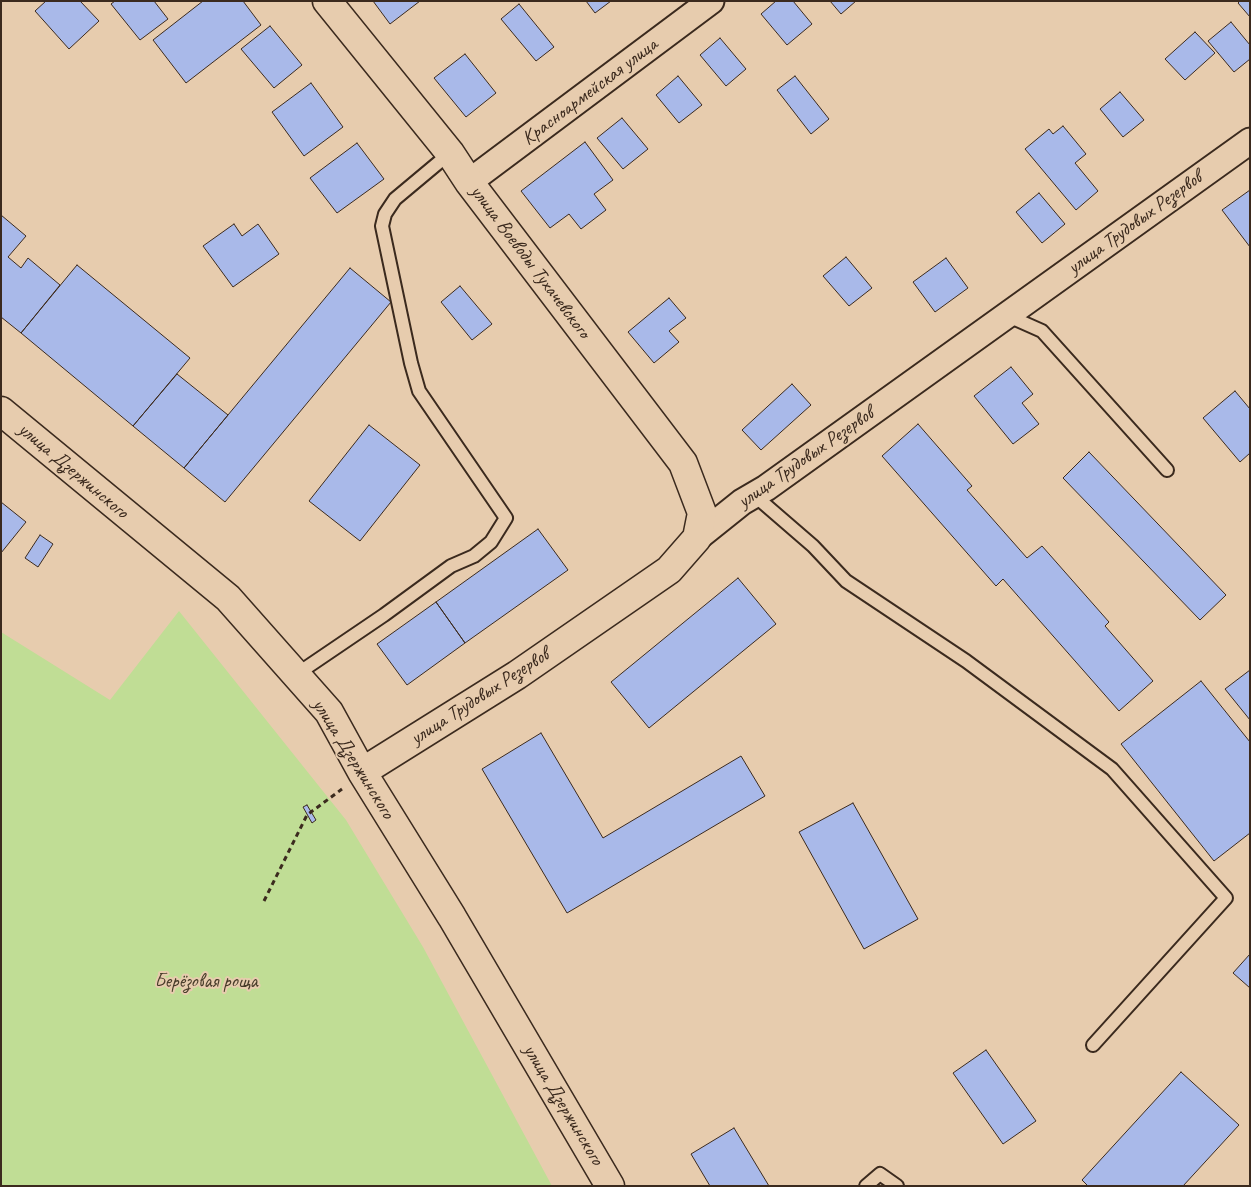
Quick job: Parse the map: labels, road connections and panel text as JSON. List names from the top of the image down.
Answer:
{
  "streets": {
    "main road": ["улица Трудовых Резервов", "улица Воеводы Тухачевского", "улица Дзержинского"],
    "street": ["Красноармейская улица"]
  },
  "crossings": [
    ["Красноармейская улица", "улица Воеводы Тухачевского"],
    ["улица Трудовых Резервов", "улица Воеводы Тухачевского"],
    ["улица Трудовых Резервов", "улица Дзержинского"]
  ],
  "parks": ["Берёзовая роща"]
}
